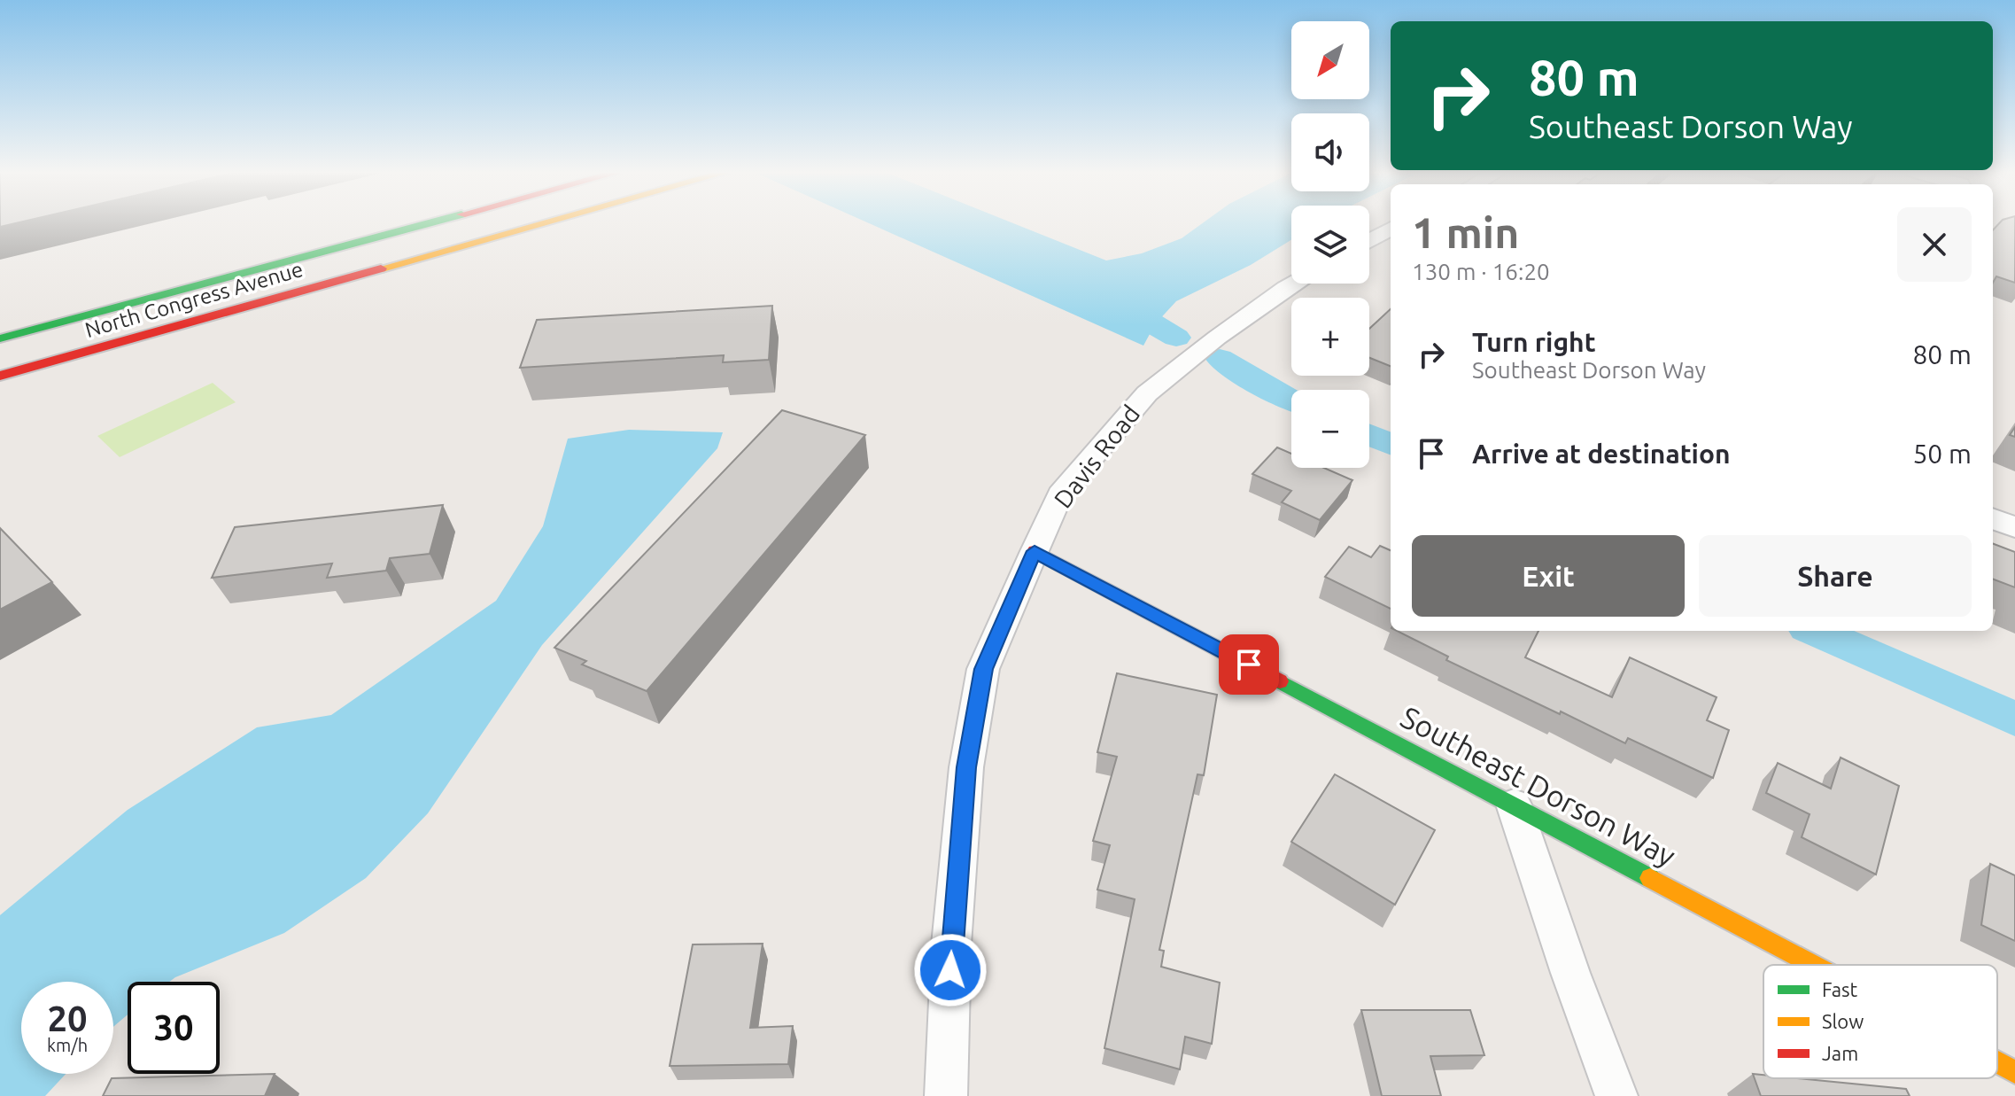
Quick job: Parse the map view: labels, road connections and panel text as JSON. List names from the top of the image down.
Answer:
{
  "streets": {
    "main road": ["North Congress Avenue", "Southeast Dorson Way"],
    "street": ["Davis Road"]
  },
  "crossings": [
    ["Davis Road", "Southeast Dorson Way"]
  ],
  "legend": ["Fast", "Slow", "Jam"],
  "north": "bottom left",
  "page": {
    "map_buttons": ["+", "−"],
    "turn": ["80 m", "Southeast Dorson Way"],
    "heading": ["1 min", "130 m · 16:20"],
    "list": [
      {
        "name": "Turn right",
        "note": "Southeast Dorson Way",
        "value": "80 m"
      },
      {
        "name": "Arrive at destination",
        "value": "50 m"
      }
    ],
    "buttons": ["Exit", "Share"],
    "speed": "20 km/h",
    "limit": "30"
  }
}
